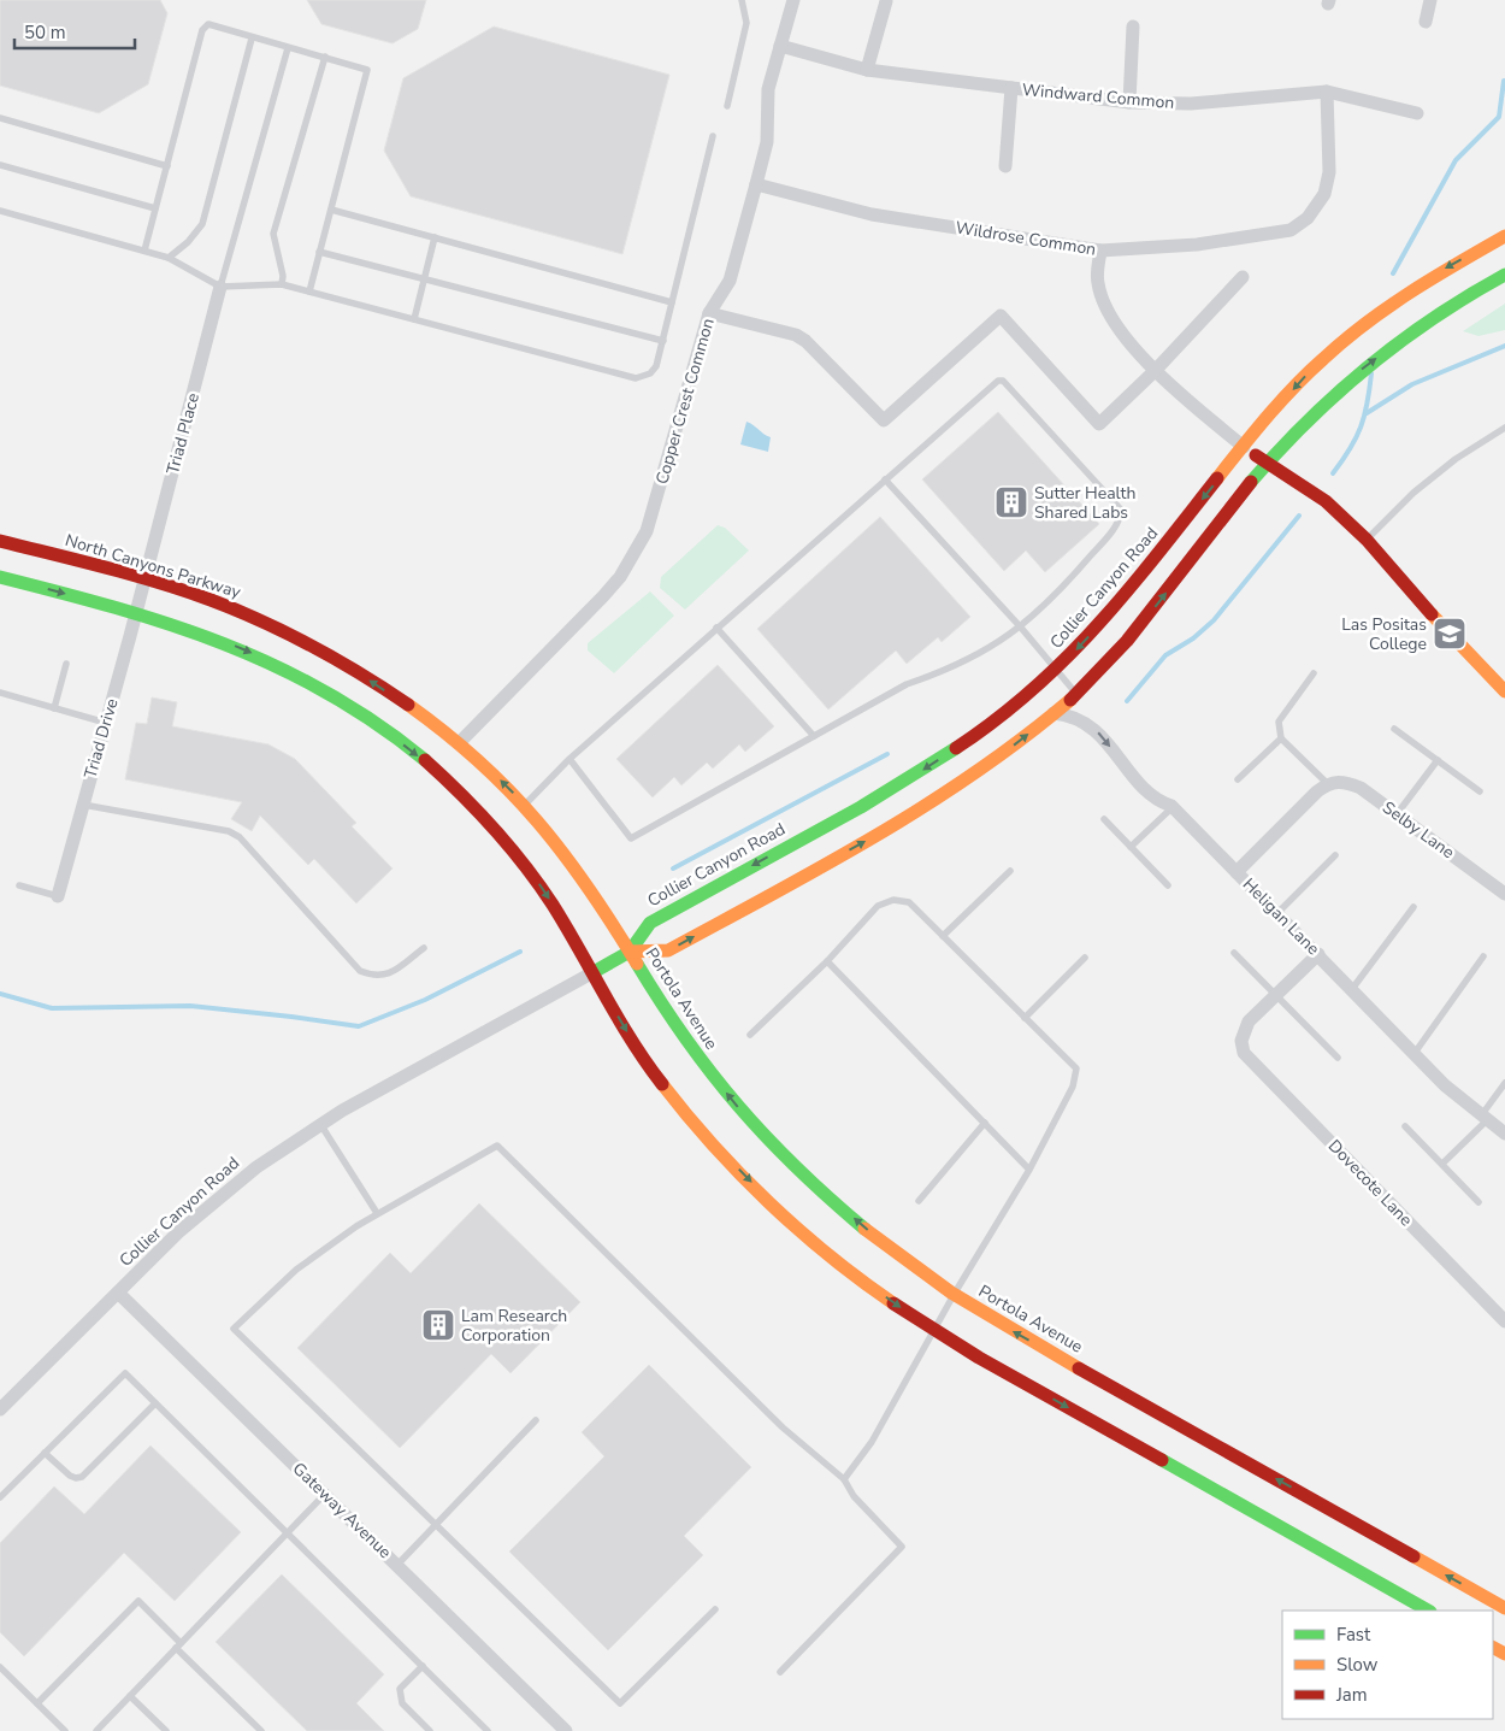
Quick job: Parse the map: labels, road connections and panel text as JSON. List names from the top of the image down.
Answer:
{
  "streets": {
    "main road": ["North Canyons Parkway", "Collier Canyon Road", "Portola Avenue"],
    "street": [
      "Windward Common",
      "Wildrose Common",
      "Copper Crest Common",
      "Triad Place",
      "Triad Drive",
      "Selby Lane",
      "Heligan Lane",
      "Dovecote Lane",
      "Gateway Avenue"
    ]
  },
  "crossings": [
    ["Windward Common", "Wildrose Common"],
    ["Windward Common", "Copper Crest Common"],
    ["Wildrose Common", "Copper Crest Common"],
    ["Copper Crest Common", "North Canyons Parkway"],
    ["Triad Place", "North Canyons Parkway"],
    ["Triad Place", "Triad Drive"],
    ["North Canyons Parkway", "Collier Canyon Road"],
    ["North Canyons Parkway", "Triad Drive"],
    ["North Canyons Parkway", "Portola Avenue"],
    ["Collier Canyon Road", "Heligan Lane"],
    ["Collier Canyon Road", "Portola Avenue"],
    ["Collier Canyon Road", "Gateway Avenue"]
  ],
  "places": {
    "building": ["Sutter Health Shared Labs", "Lam Research Corporation"],
    "school or university": ["Las Positas College"]
  },
  "legend": ["Fast", "Slow", "Jam"],
  "scale_bar": "50 m"
}
